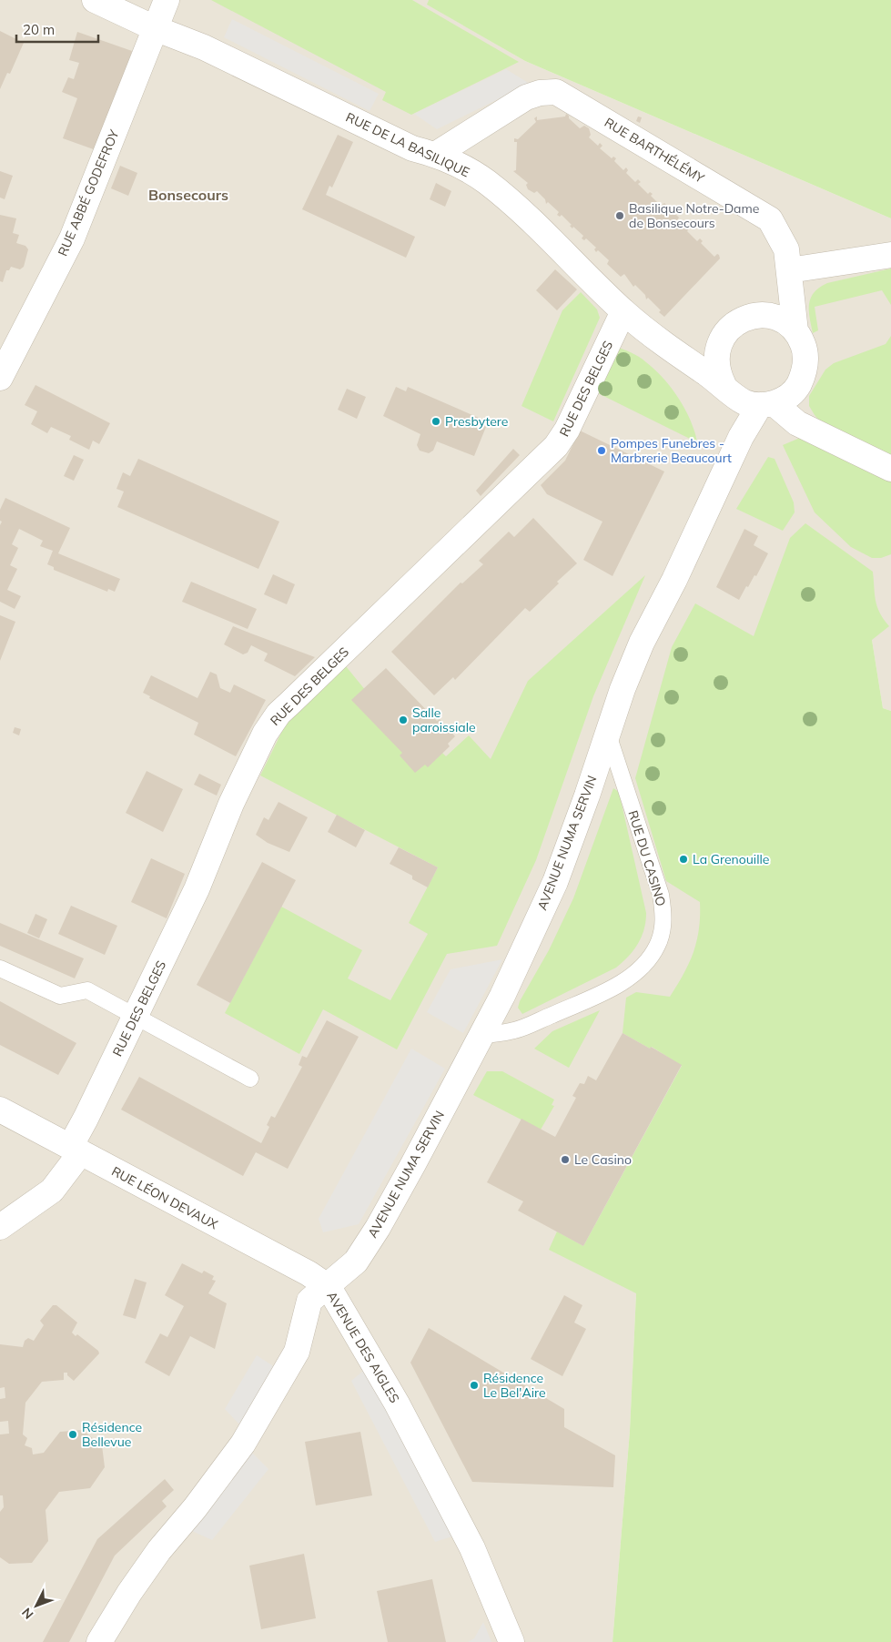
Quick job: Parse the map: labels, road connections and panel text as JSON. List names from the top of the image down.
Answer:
{
  "streets": {
    "street": [
      "RUE DE LA BASILIQUE",
      "RUE BARTHÉLÉMY",
      "RUE ABBÉ GODEFROY",
      "RUE DES BELGES",
      "AVENUE NUMA SERVIN",
      "RUE LÉON DEVAUX",
      "AVENUE DES AIGLES"
    ],
    "lane": ["RUE DU CASINO"]
  },
  "crossings": [
    ["RUE DE LA BASILIQUE", "RUE BARTHÉLÉMY"],
    ["RUE DE LA BASILIQUE", "RUE ABBÉ GODEFROY"],
    ["RUE DE LA BASILIQUE", "RUE DES BELGES"],
    ["RUE DE LA BASILIQUE", "AVENUE NUMA SERVIN"],
    ["RUE BARTHÉLÉMY", "AVENUE NUMA SERVIN"],
    ["RUE DES BELGES", "RUE LÉON DEVAUX"],
    ["AVENUE NUMA SERVIN", "RUE DU CASINO"],
    ["AVENUE NUMA SERVIN", "RUE LÉON DEVAUX"],
    ["AVENUE NUMA SERVIN", "AVENUE DES AIGLES"],
    ["RUE LÉON DEVAUX", "AVENUE DES AIGLES"]
  ],
  "districts": ["Bonsecours"],
  "places": [
    "Basilique Notre-Dame de Bonsecours",
    "Presbytere",
    "Pompes Funebres - Marbrerie Beaucourt",
    "Salle paroissiale",
    "La Grenouille",
    "Le Casino",
    "Résidence Le Bel'Aire",
    "Résidence Bellevue"
  ],
  "scale_bar": "20 m",
  "north": "bottom left"
}
